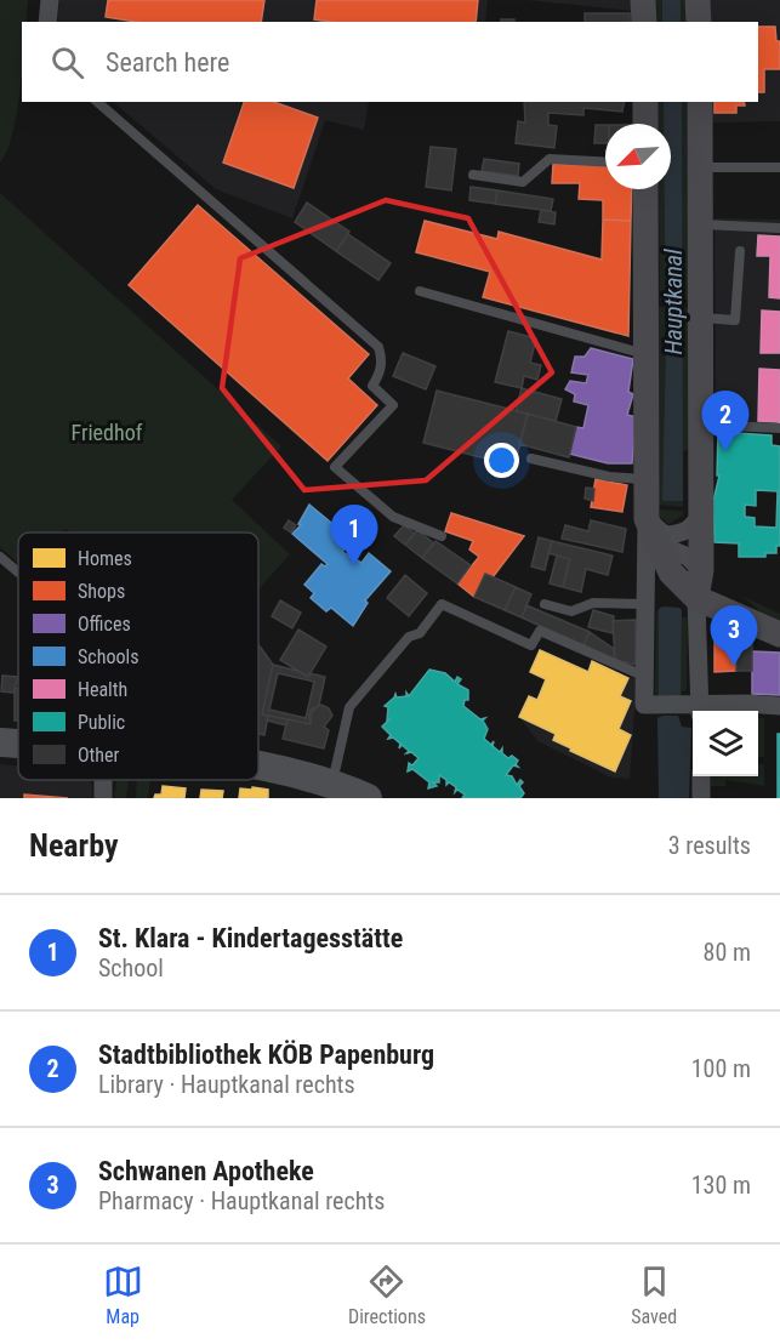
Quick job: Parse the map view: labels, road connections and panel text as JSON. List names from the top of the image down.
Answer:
{
  "water": ["Hauptkanal"],
  "parks": ["Friedhof"],
  "legend": [
    "Homes",
    "Shops",
    "Offices",
    "Schools",
    "Health",
    "Public",
    "Other"
  ],
  "north": "bottom left",
  "page": {
    "search": "Search here",
    "pins": ["2", "1", "3"],
    "heading": ["Nearby", "3 results"],
    "list": [
      {
        "mark": "1",
        "name": "St. Klara - Kindertagesstätte",
        "note": "School",
        "value": "80 m"
      },
      {
        "mark": "2",
        "name": "Stadtbibliothek KÖB Papenburg",
        "note": "Library · Hauptkanal rechts",
        "value": "100 m"
      },
      {
        "mark": "3",
        "name": "Schwanen Apotheke",
        "note": "Pharmacy · Hauptkanal rechts",
        "value": "130 m"
      }
    ],
    "nav": ["Map", "Directions", "Saved"]
  }
}
